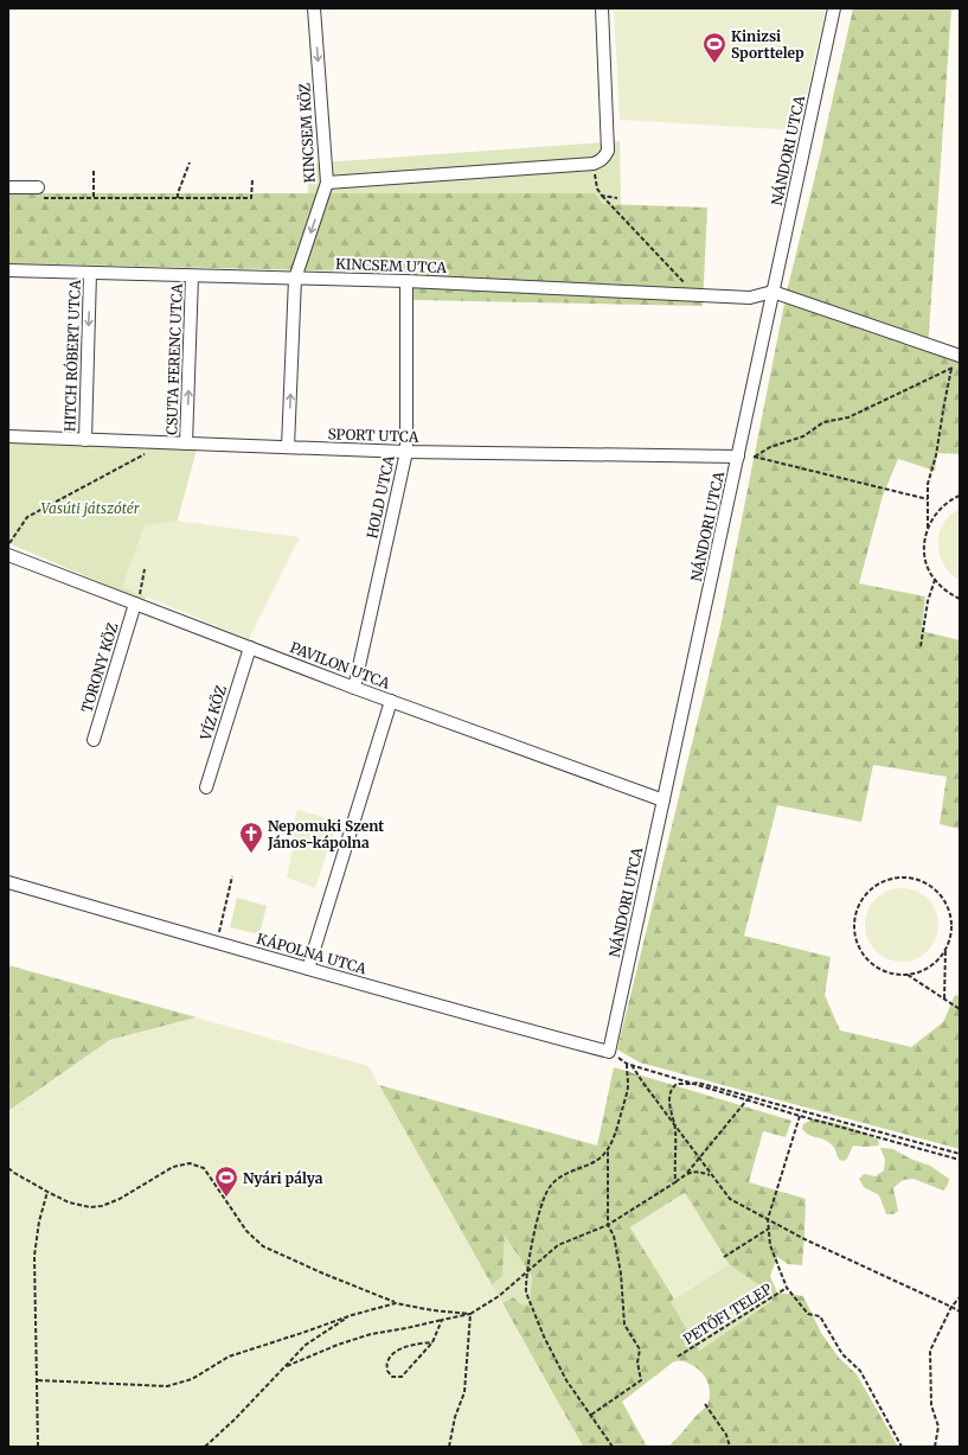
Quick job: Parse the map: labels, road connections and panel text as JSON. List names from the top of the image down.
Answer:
{
  "streets": {
    "street": [
      "KINCSEM KÖZ",
      "NÁNDORI UTCA",
      "KINCSEM UTCA",
      "HITCH RÓBERT UTCA",
      "CSUTA FERENC UTCA",
      "SPORT UTCA",
      "HOLD UTCA",
      "PAVILON UTCA",
      "TORONY KÖZ",
      "VÍZ KÖZ",
      "KÁPOLNA UTCA"
    ],
    "path": ["PETŐFI TELEP"]
  },
  "crossings": [
    ["KINCSEM KÖZ", "KINCSEM UTCA"],
    ["KINCSEM KÖZ", "SPORT UTCA"],
    ["NÁNDORI UTCA", "KINCSEM UTCA"],
    ["NÁNDORI UTCA", "SPORT UTCA"],
    ["NÁNDORI UTCA", "PAVILON UTCA"],
    ["NÁNDORI UTCA", "KÁPOLNA UTCA"],
    ["KINCSEM UTCA", "HITCH RÓBERT UTCA"],
    ["KINCSEM UTCA", "CSUTA FERENC UTCA"],
    ["KINCSEM UTCA", "HOLD UTCA"],
    ["HITCH RÓBERT UTCA", "SPORT UTCA"],
    ["CSUTA FERENC UTCA", "SPORT UTCA"],
    ["SPORT UTCA", "HOLD UTCA"],
    ["HOLD UTCA", "PAVILON UTCA"],
    ["PAVILON UTCA", "TORONY KÖZ"],
    ["PAVILON UTCA", "VÍZ KÖZ"]
  ],
  "one_way": ["HITCH RÓBERT UTCA", "CSUTA FERENC UTCA"],
  "parks": ["Vasúti játszótér"],
  "places": {
    "sports": ["Kinizsi Sporttelep", "Nyári pálya"],
    "church": ["Nepomuki Szent János-kápolna"]
  }
}
